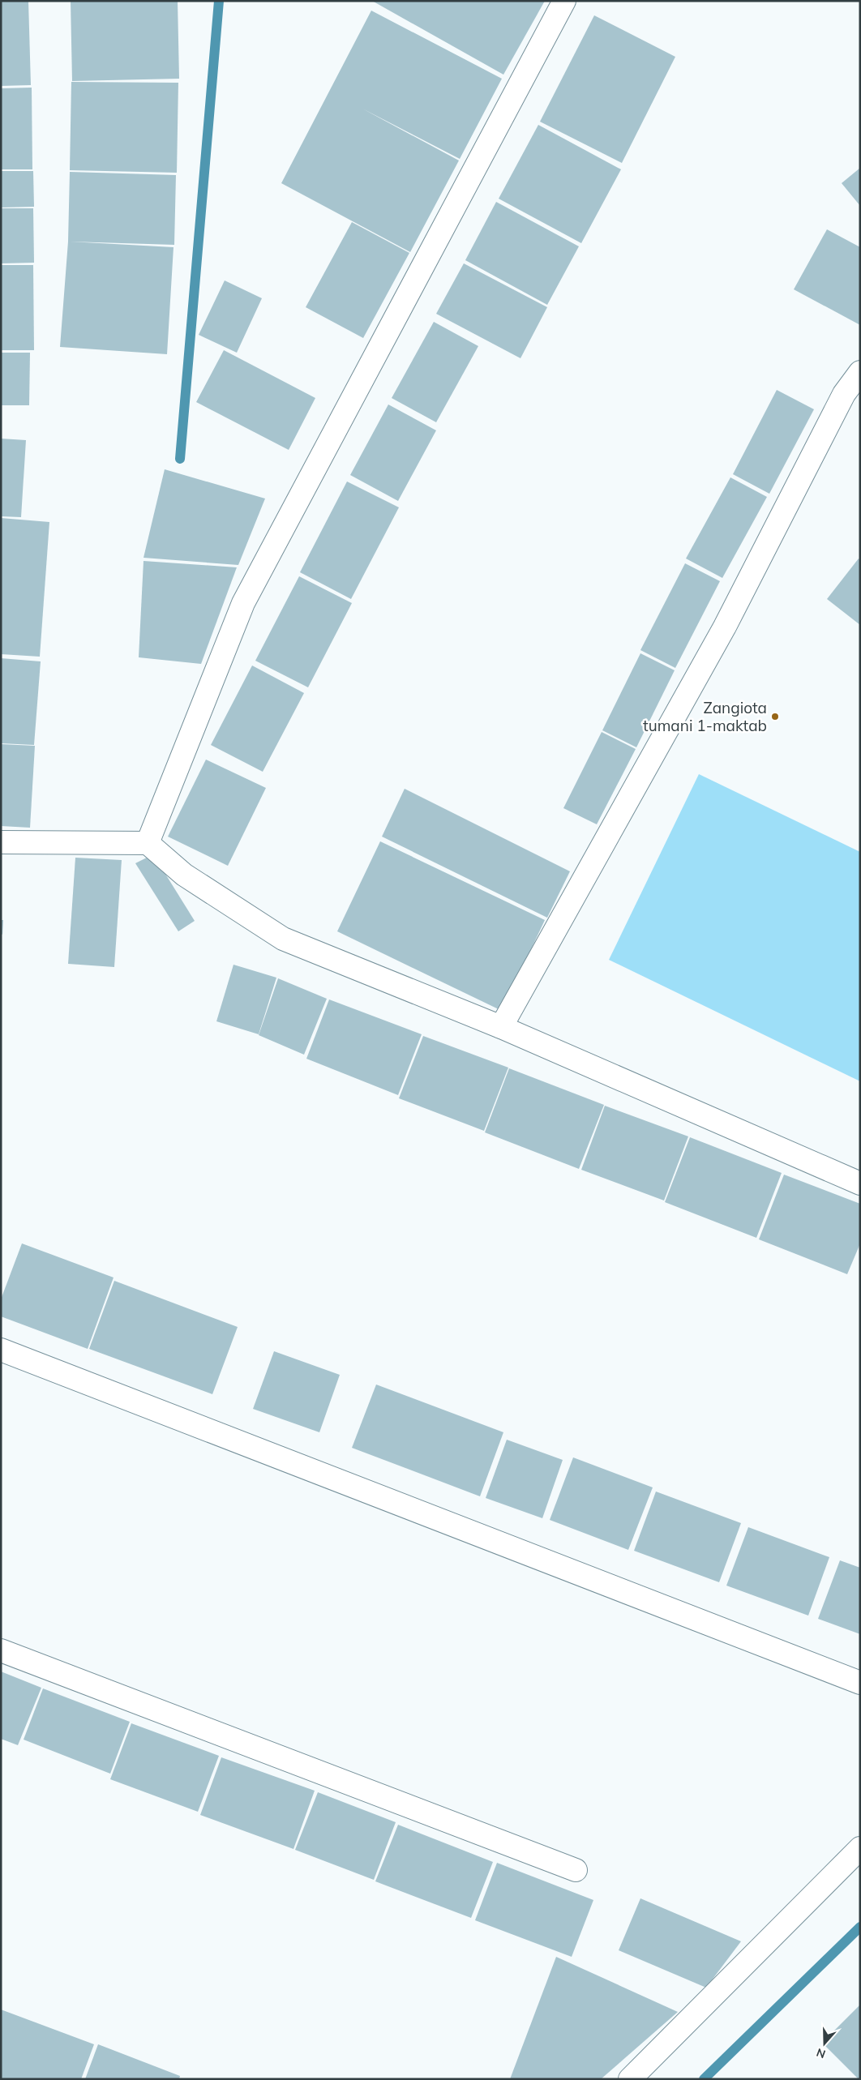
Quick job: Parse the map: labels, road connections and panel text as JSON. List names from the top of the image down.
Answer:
{
  "places": ["Zangiota tumani 1-maktab"],
  "north": "bottom"
}
